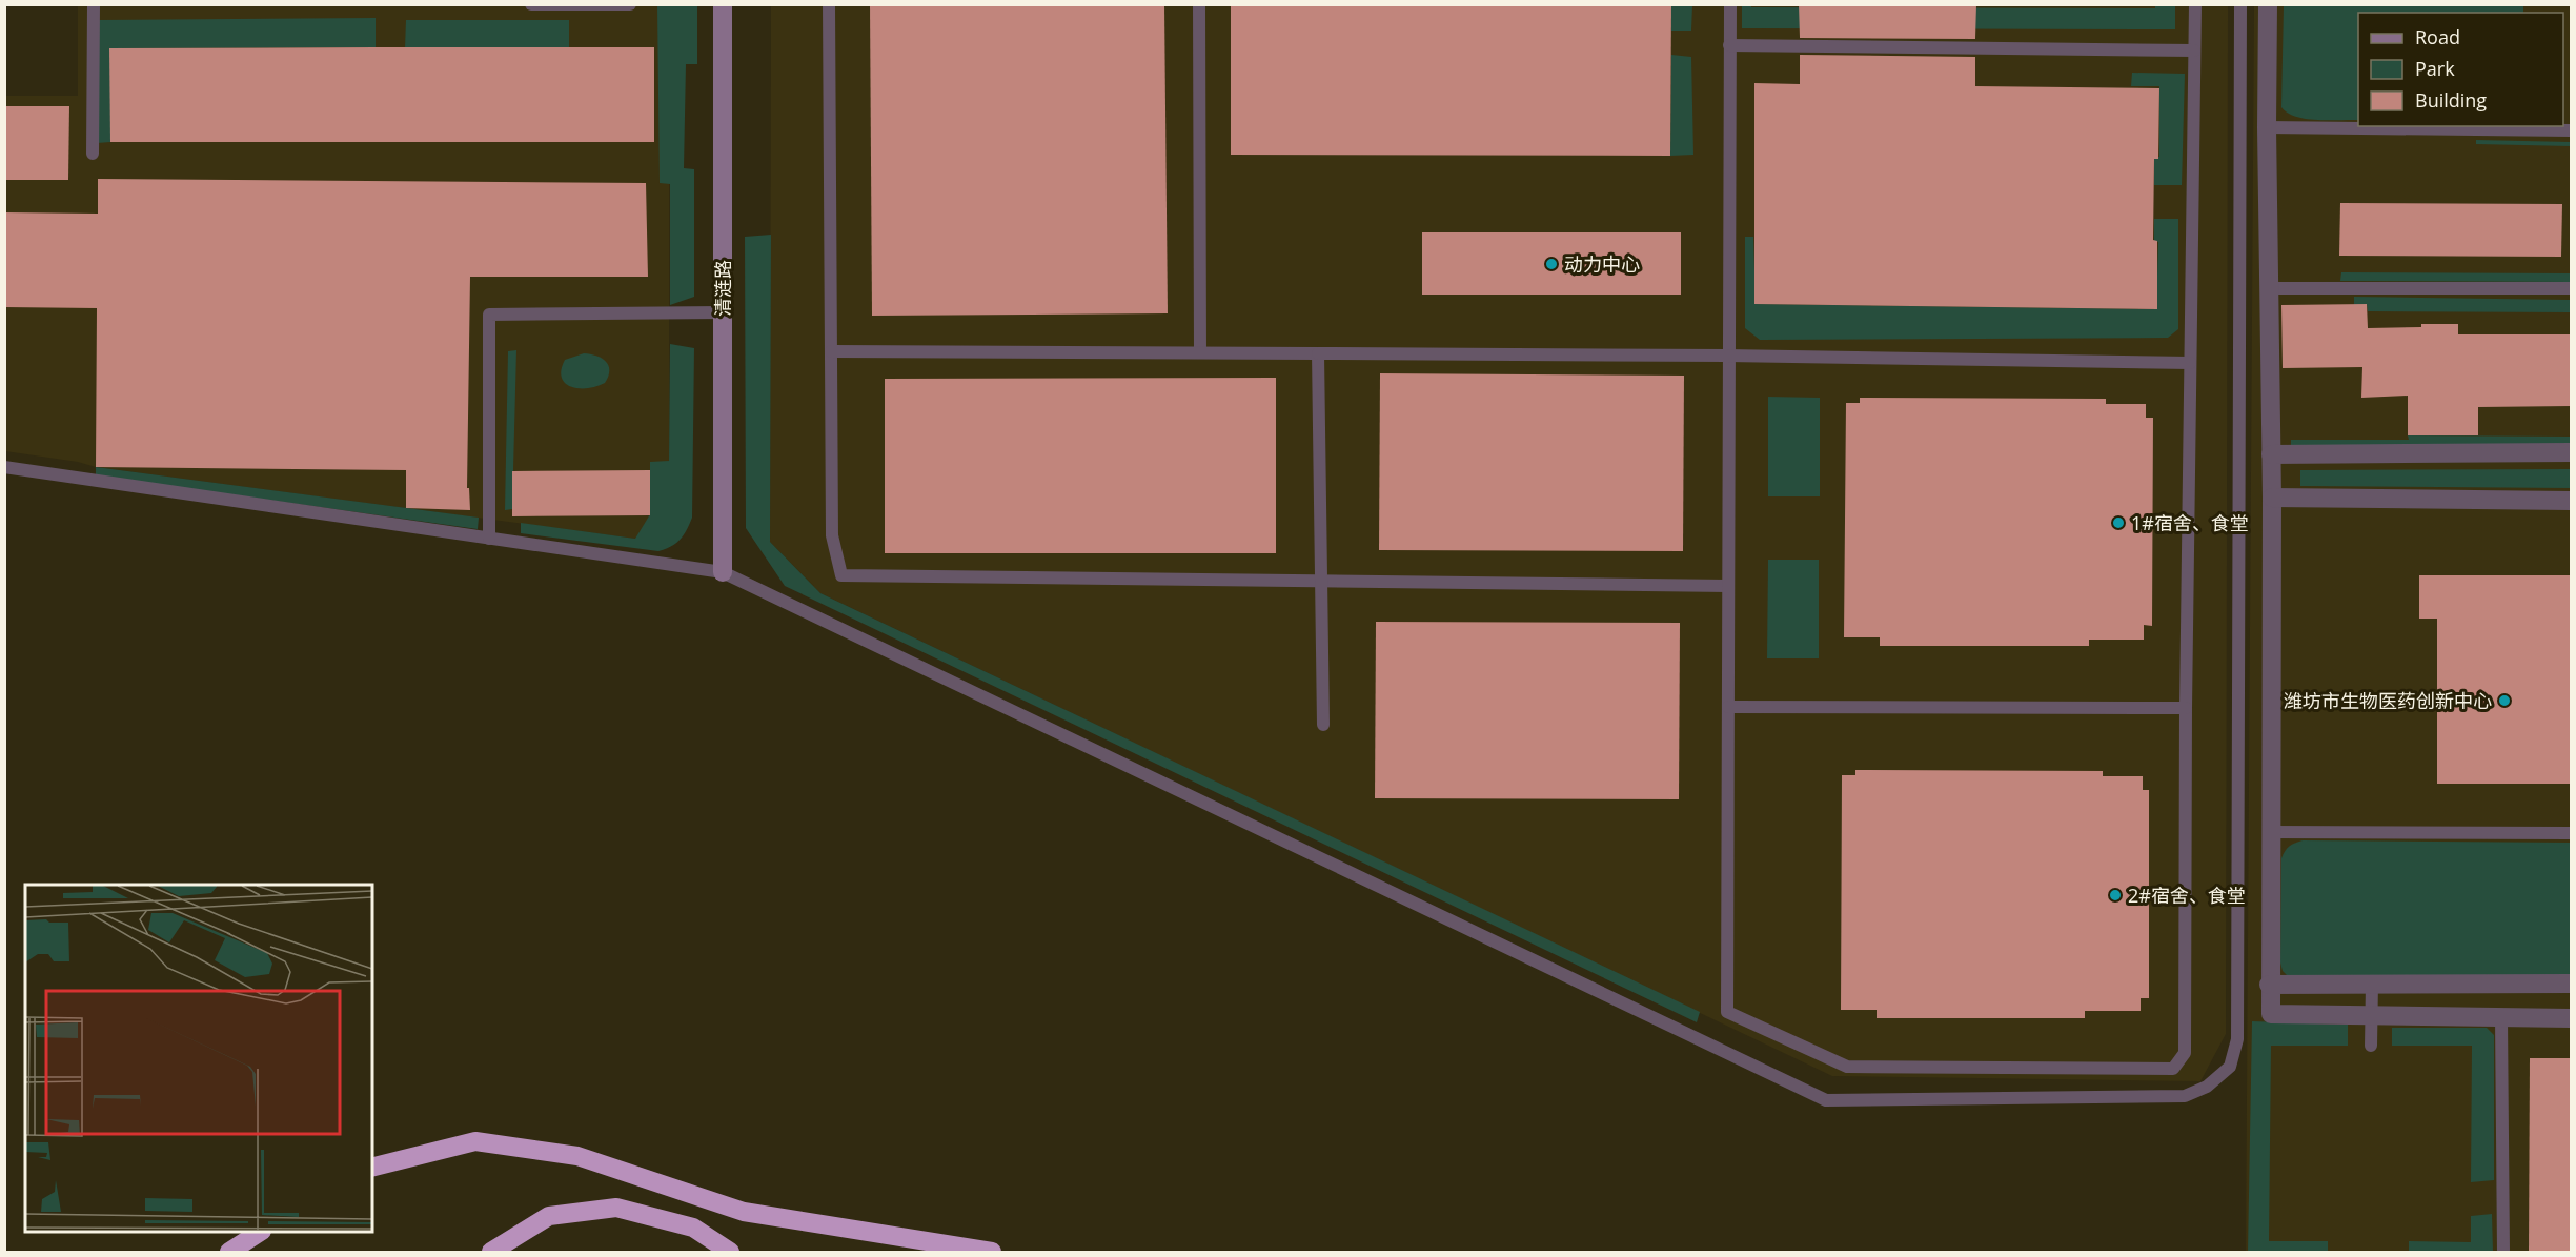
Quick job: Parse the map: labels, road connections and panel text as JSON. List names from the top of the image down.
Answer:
{
  "streets": {
    "street": ["清涟路"]
  },
  "places": [
    "动力中心",
    "1#宿舍、食堂",
    "潍坊市生物医药创新中心",
    "2#宿舍、食堂"
  ],
  "legend": ["Road", "Park", "Building"]
}
